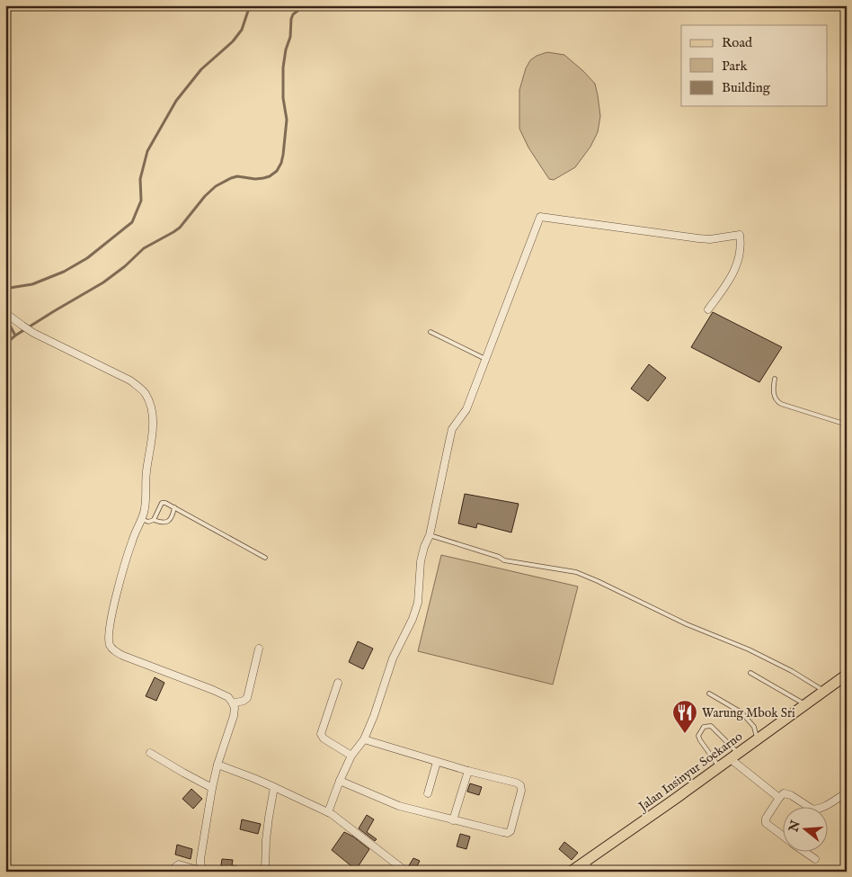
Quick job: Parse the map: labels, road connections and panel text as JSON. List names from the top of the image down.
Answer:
{
  "streets": {
    "main road": ["Jalan Insinyur Soekarno"]
  },
  "places": {
    "restaurant": ["Warung Mbok Sri"]
  },
  "legend": ["Road", "Park", "Building"],
  "north": "left"
}
